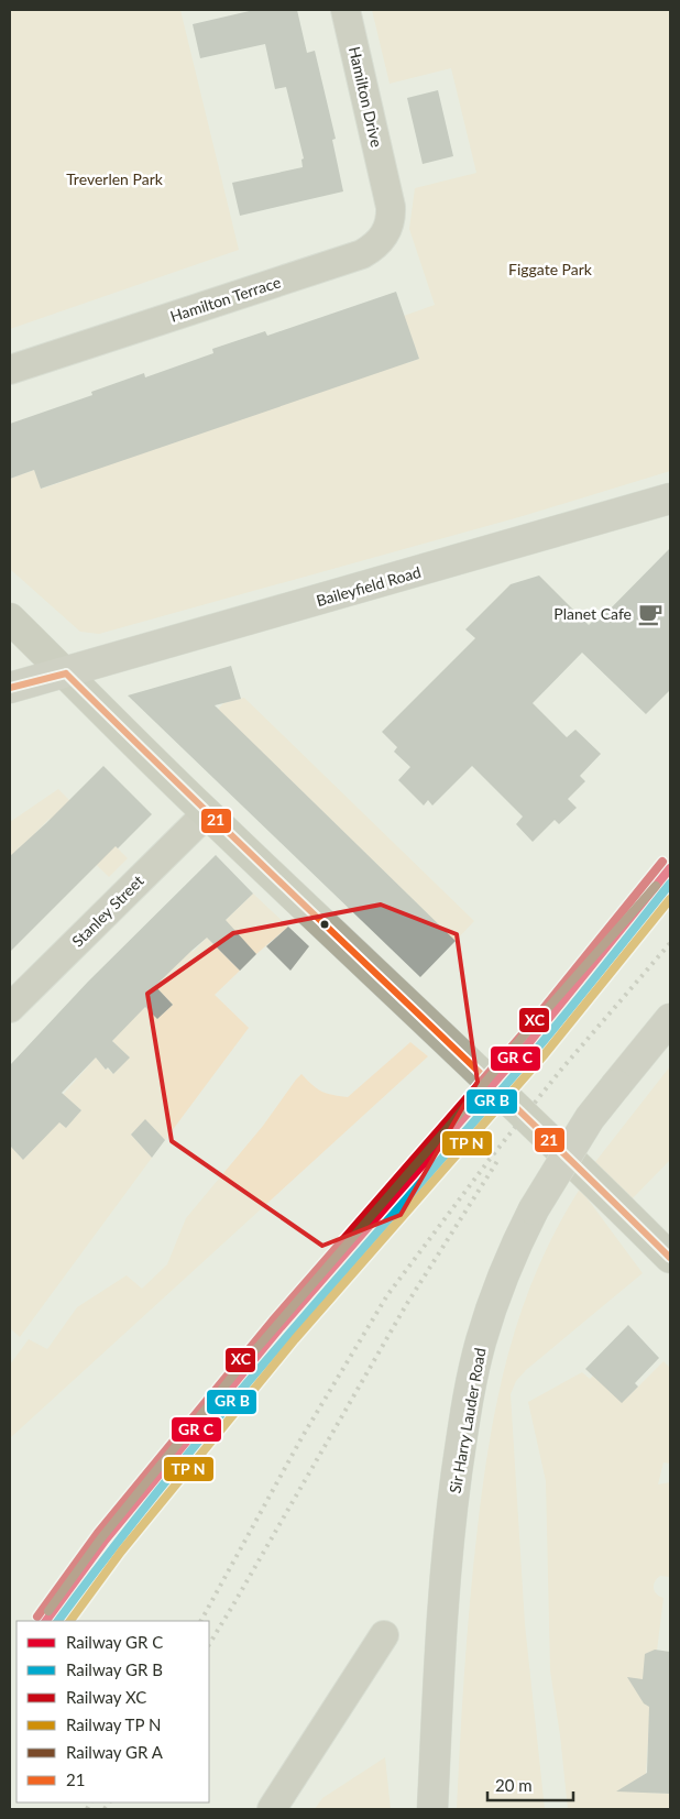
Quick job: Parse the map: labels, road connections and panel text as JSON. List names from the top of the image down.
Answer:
{
  "streets": {
    "main road": ["Baileyfield Road", "Sir Harry Lauder Road"],
    "street": ["Hamilton Drive", "Hamilton Terrace", "Stanley Street"]
  },
  "crossings": [
    ["Hamilton Drive", "Hamilton Terrace"]
  ],
  "parks": ["Treverlen Park", "Figgate Park"],
  "places": {
    "cafe": ["Planet Cafe"]
  },
  "lines": ["transit line 21", "rail line XC"],
  "legend": [
    "Railway GR C",
    "Railway GR B",
    "Railway XC",
    "Railway TP N",
    "Railway GR A",
    "21"
  ],
  "scale_bar": "20 m"
}
